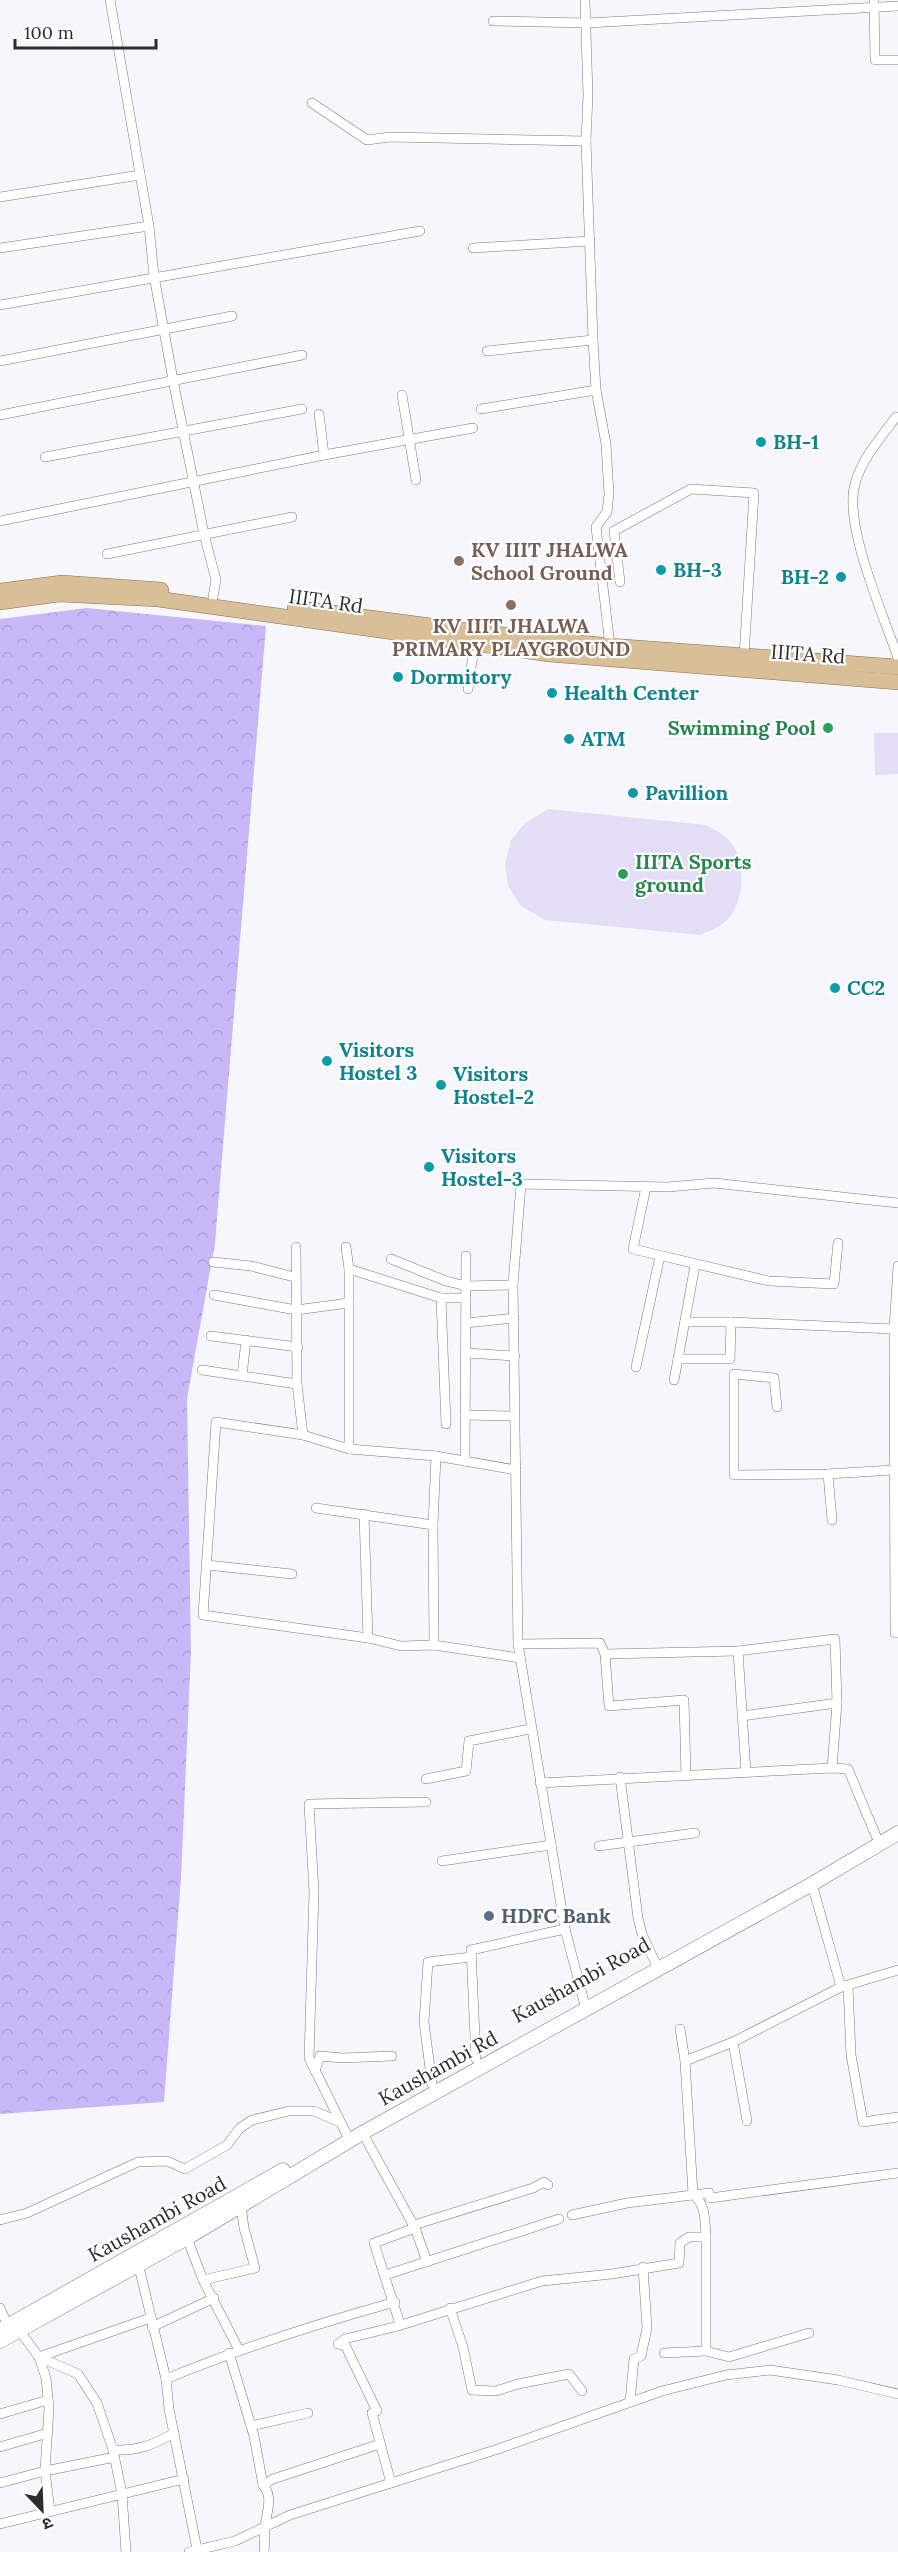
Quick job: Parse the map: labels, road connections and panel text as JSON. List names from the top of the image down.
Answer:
{
  "streets": {
    "main road": ["IIITA Rd", "Kaushambi Road", "Kaushambi Rd"]
  },
  "crossings": [
    ["Kaushambi Road", "Kaushambi Rd"]
  ],
  "places": [
    "BH-1",
    "KV IIIT JHALWA School Ground",
    "BH-3",
    "BH-2",
    "KV IIIT JHALWA PRIMARY PLAYGROUND",
    "Dormitory",
    "Health Center",
    "Swimming Pool",
    "ATM",
    "Pavillion",
    "IIITA Sports ground",
    "CC2",
    "Visitors Hostel 3",
    "Visitors Hostel-2",
    "Visitors Hostel-3",
    "HDFC Bank"
  ],
  "scale_bar": "100 m",
  "north": "bottom right"
}
